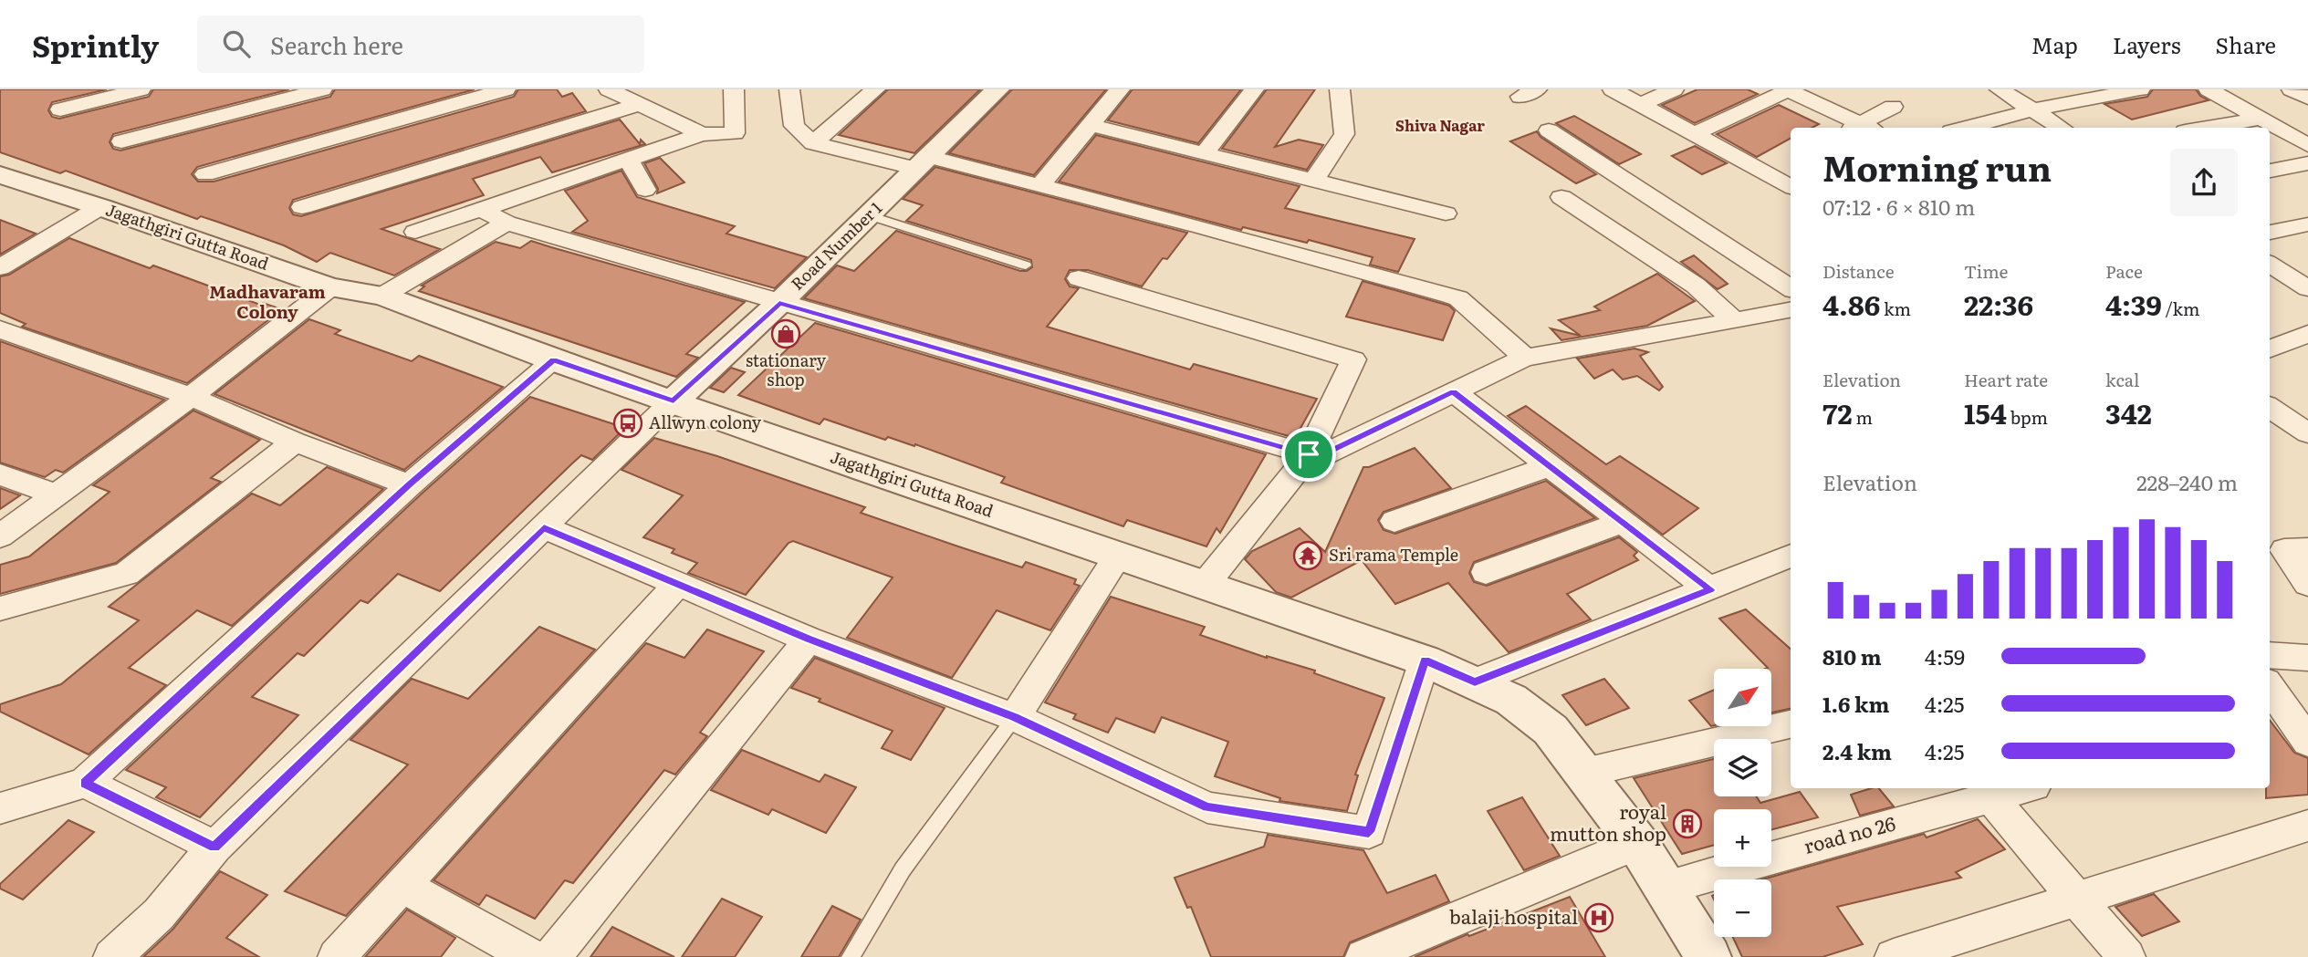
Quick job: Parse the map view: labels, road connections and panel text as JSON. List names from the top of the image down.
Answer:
{
  "streets": {
    "street": ["Jagathgiri Gutta Road", "Road Number 1", "road no 26"]
  },
  "crossings": [
    ["Jagathgiri Gutta Road", "Road Number 1"],
    ["Jagathgiri Gutta Road", "road no 26"]
  ],
  "districts": ["Shiva Nagar", "Madhavaram Colony"],
  "places": {
    "shop": ["stationary shop"],
    "bus stop": ["Allwyn colony"],
    "temple": ["Sri rama Temple"],
    "building": ["royal mutton shop"],
    "hospital": ["balaji hospital"]
  },
  "north": "top right",
  "page": {
    "header": "Sprintly",
    "search": "Search here",
    "nav": ["Map", "Layers", "Share"],
    "heading": ["Morning run", "07:12 · 6 × 810 m"],
    "stats": [
      ["Distance", "4.86 km"],
      ["Time", "22:36"],
      ["Pace", "4:39 /km"],
      ["Elevation", "72 m"],
      ["Heart rate", "154 bpm"],
      ["kcal", "342"]
    ],
    "chart": ["Elevation", "228–240 m"],
    "list": [
      {
        "name": "810 m",
        "note": "4:59"
      },
      {
        "name": "1.6 km",
        "note": "4:25"
      },
      {
        "name": "2.4 km",
        "note": "4:25"
      }
    ],
    "map_buttons": ["+", "−"]
  }
}
